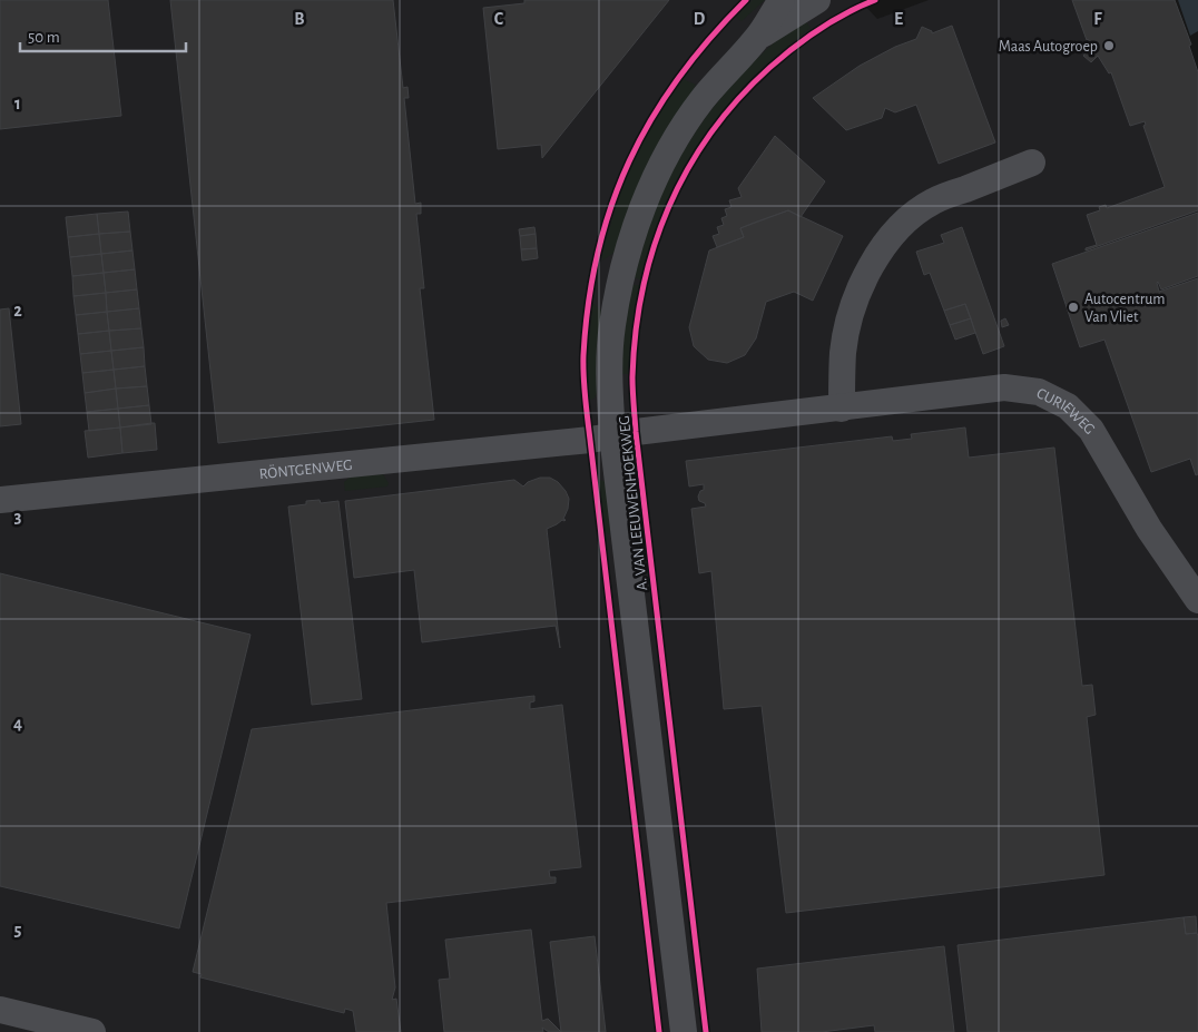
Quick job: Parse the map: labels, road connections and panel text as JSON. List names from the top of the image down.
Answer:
{
  "streets": {
    "street": ["CURIEWEG", "RÖNTGENWEG", "A. VAN LEEUWENHOEKWEG"]
  },
  "crossings": [
    ["CURIEWEG", "RÖNTGENWEG"],
    ["CURIEWEG", "A. VAN LEEUWENHOEKWEG"],
    ["RÖNTGENWEG", "A. VAN LEEUWENHOEKWEG"]
  ],
  "places": ["Maas Autogroep", "Autocentrum Van Vliet"],
  "scale_bar": "50 m",
  "grid": {
    "columns": [
      "B",
      "C",
      "D",
      "E",
      "F"
    ],
    "rows": [
      "1",
      "2",
      "3",
      "4",
      "5"
    ]
  }
}
